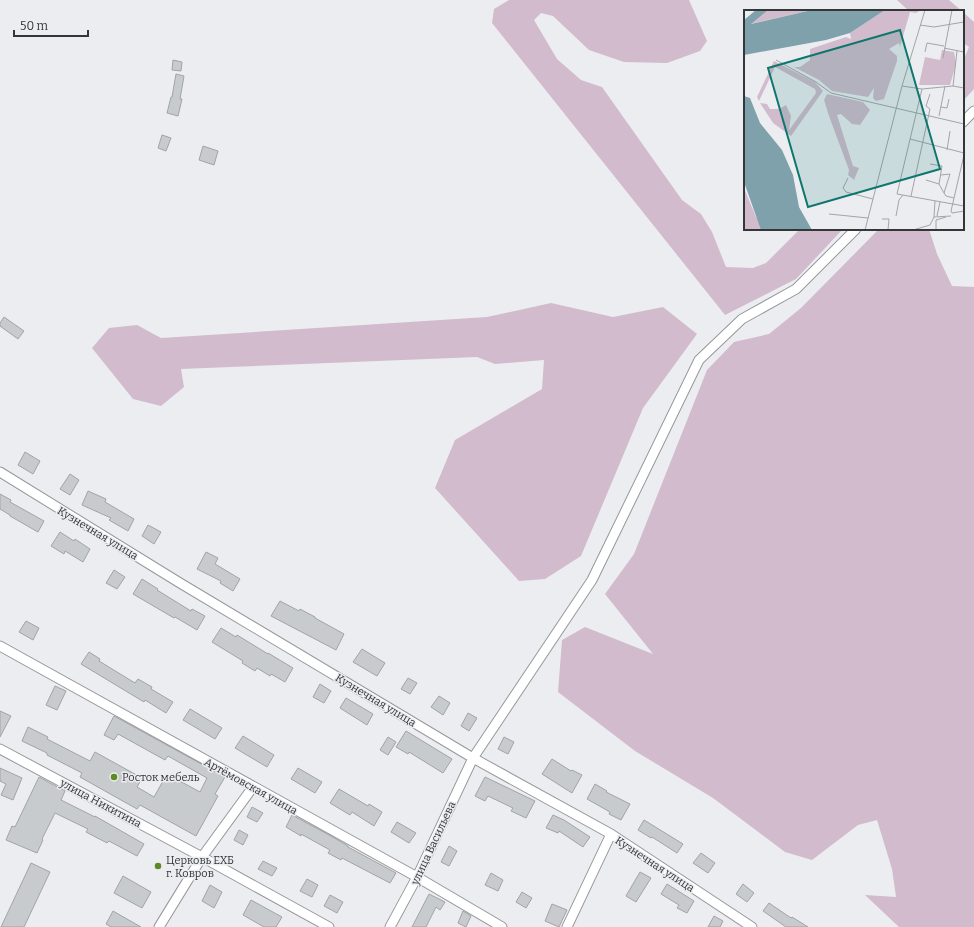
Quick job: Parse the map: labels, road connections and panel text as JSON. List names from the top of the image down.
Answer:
{
  "streets": {
    "street": [
      "Кузнечная улица",
      "Артёмовская улица",
      "улица Никитина",
      "улица Васильева"
    ]
  },
  "crossings": [
    ["Кузнечная улица", "улица Васильева"],
    ["Артёмовская улица", "улица Васильева"]
  ],
  "places": ["Росток мебель", "Церковь ЕХБ г. Ковров"],
  "scale_bar": "50 m"
}
